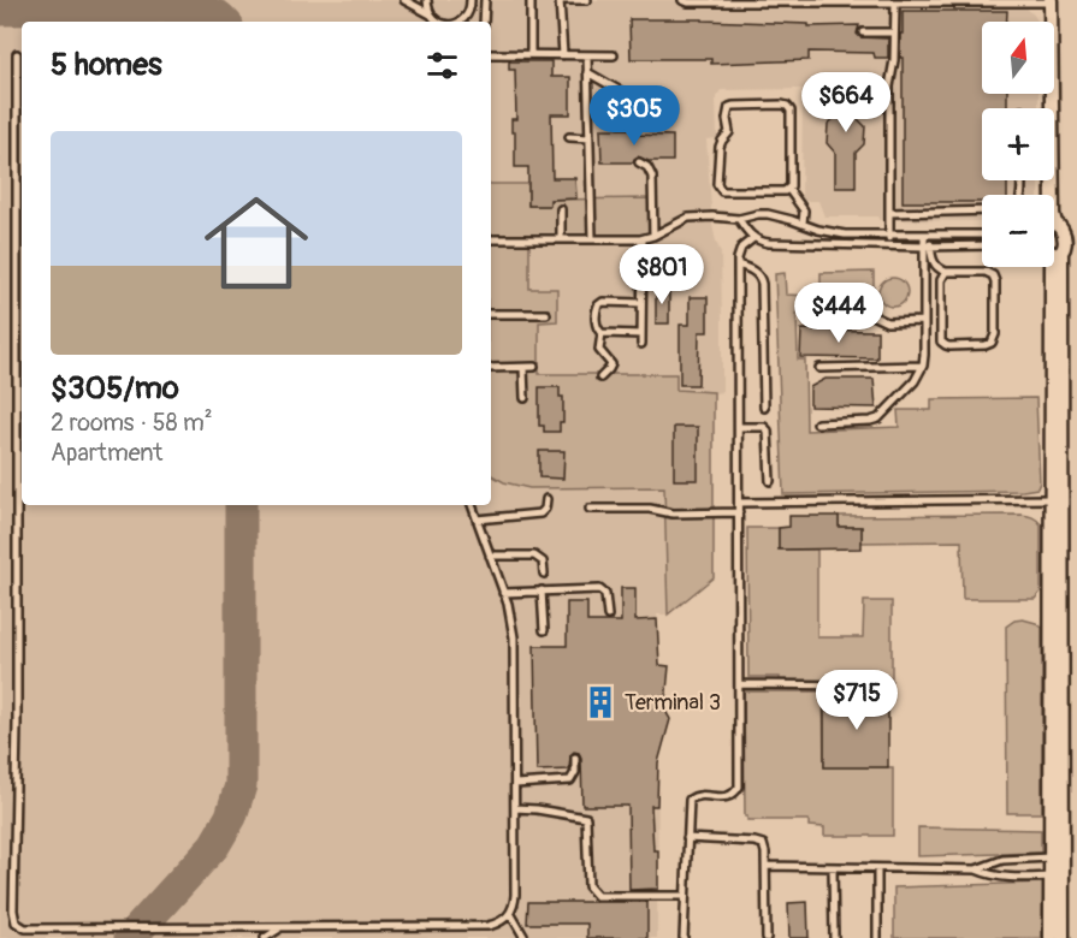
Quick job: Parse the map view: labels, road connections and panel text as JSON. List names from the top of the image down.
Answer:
{
  "places": {
    "building": ["Terminal 3"]
  },
  "north": "top",
  "page": {
    "map_buttons": ["+", "−"],
    "heading": "5 homes",
    "price": [
      "$664",
      "$305",
      "$801",
      "$444",
      "$715"
    ],
    "list": [
      {
        "name": "$305/mo",
        "note": "2 rooms · 58 m² · Apartment"
      }
    ]
  }
}
